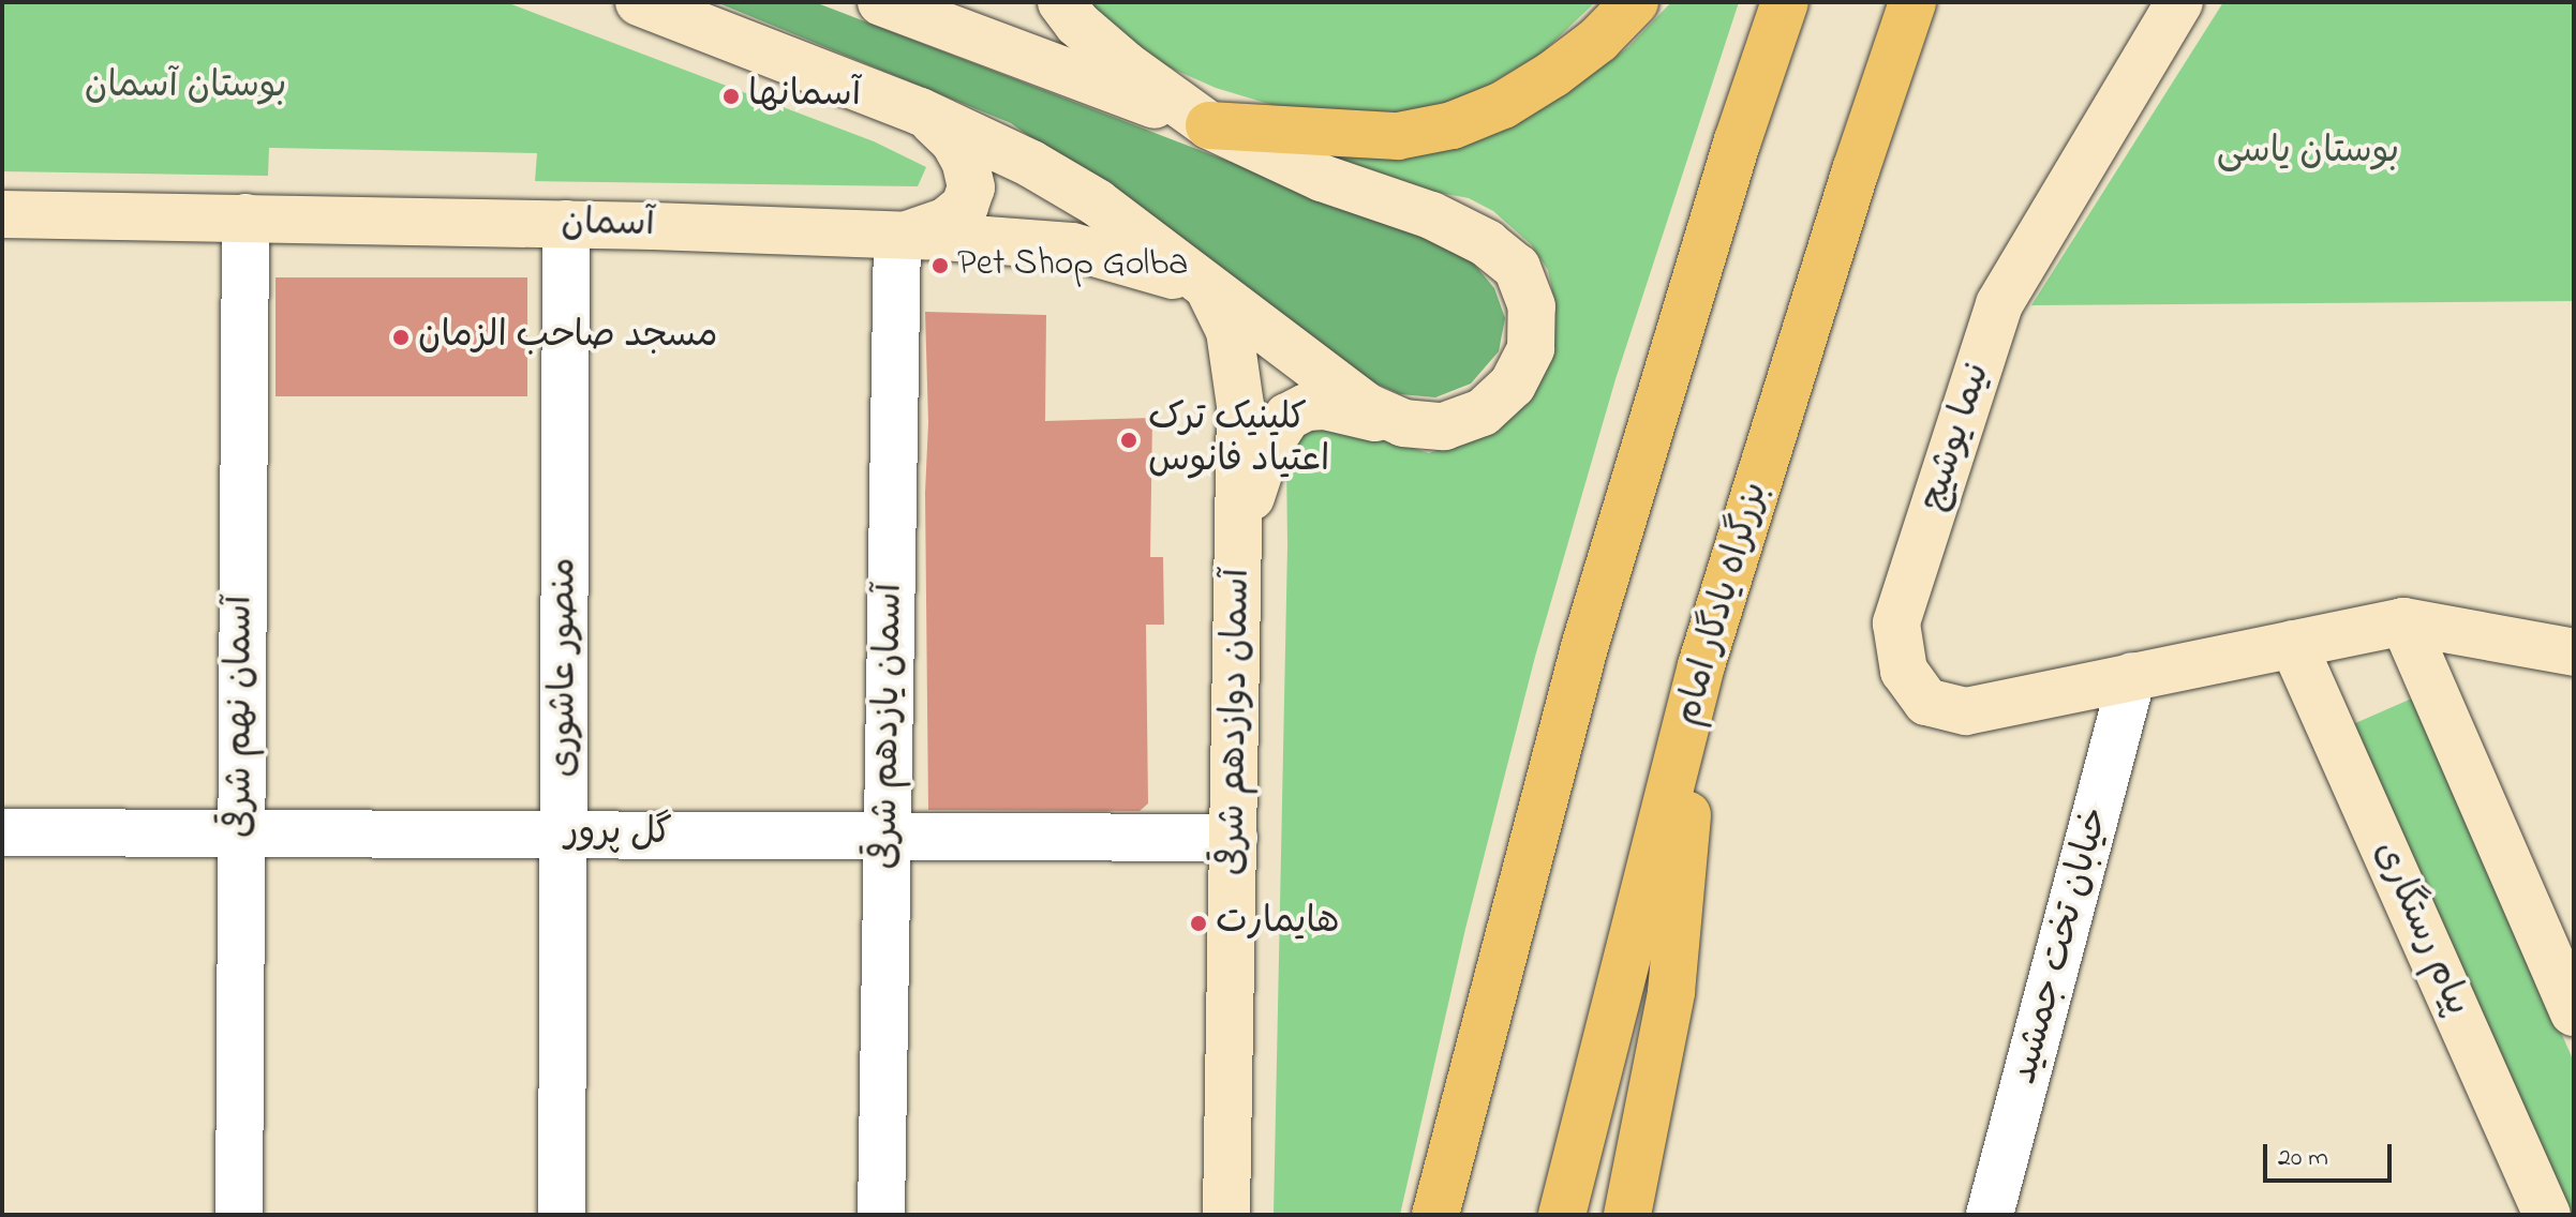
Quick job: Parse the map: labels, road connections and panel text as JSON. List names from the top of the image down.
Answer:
{
  "streets": {
    "highway": ["بزرگراه یادگار امام"],
    "street": [
      "آسمان",
      "نیما یوشیج",
      "منصور عاشوری",
      "آسمان نهم شرقی",
      "آسمان دوازدهم شرقی",
      "آسمان یازدهم شرقی",
      "گل پرور",
      "پیام رستگاری",
      "خیابان تخت جمشید"
    ]
  },
  "crossings": [
    ["آسمان", "منصور عاشوری"],
    ["آسمان", "آسمان نهم شرقی"],
    ["آسمان", "آسمان دوازدهم شرقی"],
    ["آسمان", "آسمان یازدهم شرقی"],
    ["نیما یوشیج", "پیام رستگاری"],
    ["نیما یوشیج", "خیابان تخت جمشید"],
    ["منصور عاشوری", "گل پرور"],
    ["آسمان نهم شرقی", "گل پرور"],
    ["آسمان دوازدهم شرقی", "گل پرور"],
    ["آسمان یازدهم شرقی", "گل پرور"]
  ],
  "parks": ["بوستان آسمان", "بوستان یاسی"],
  "places": [
    "آسمانها",
    "Pet Shop Golba",
    "مسجد صاحب الزمان",
    "کلینیک ترک اعتیاد فانوس",
    "هایمارت"
  ],
  "scale_bar": "20 m"
}
